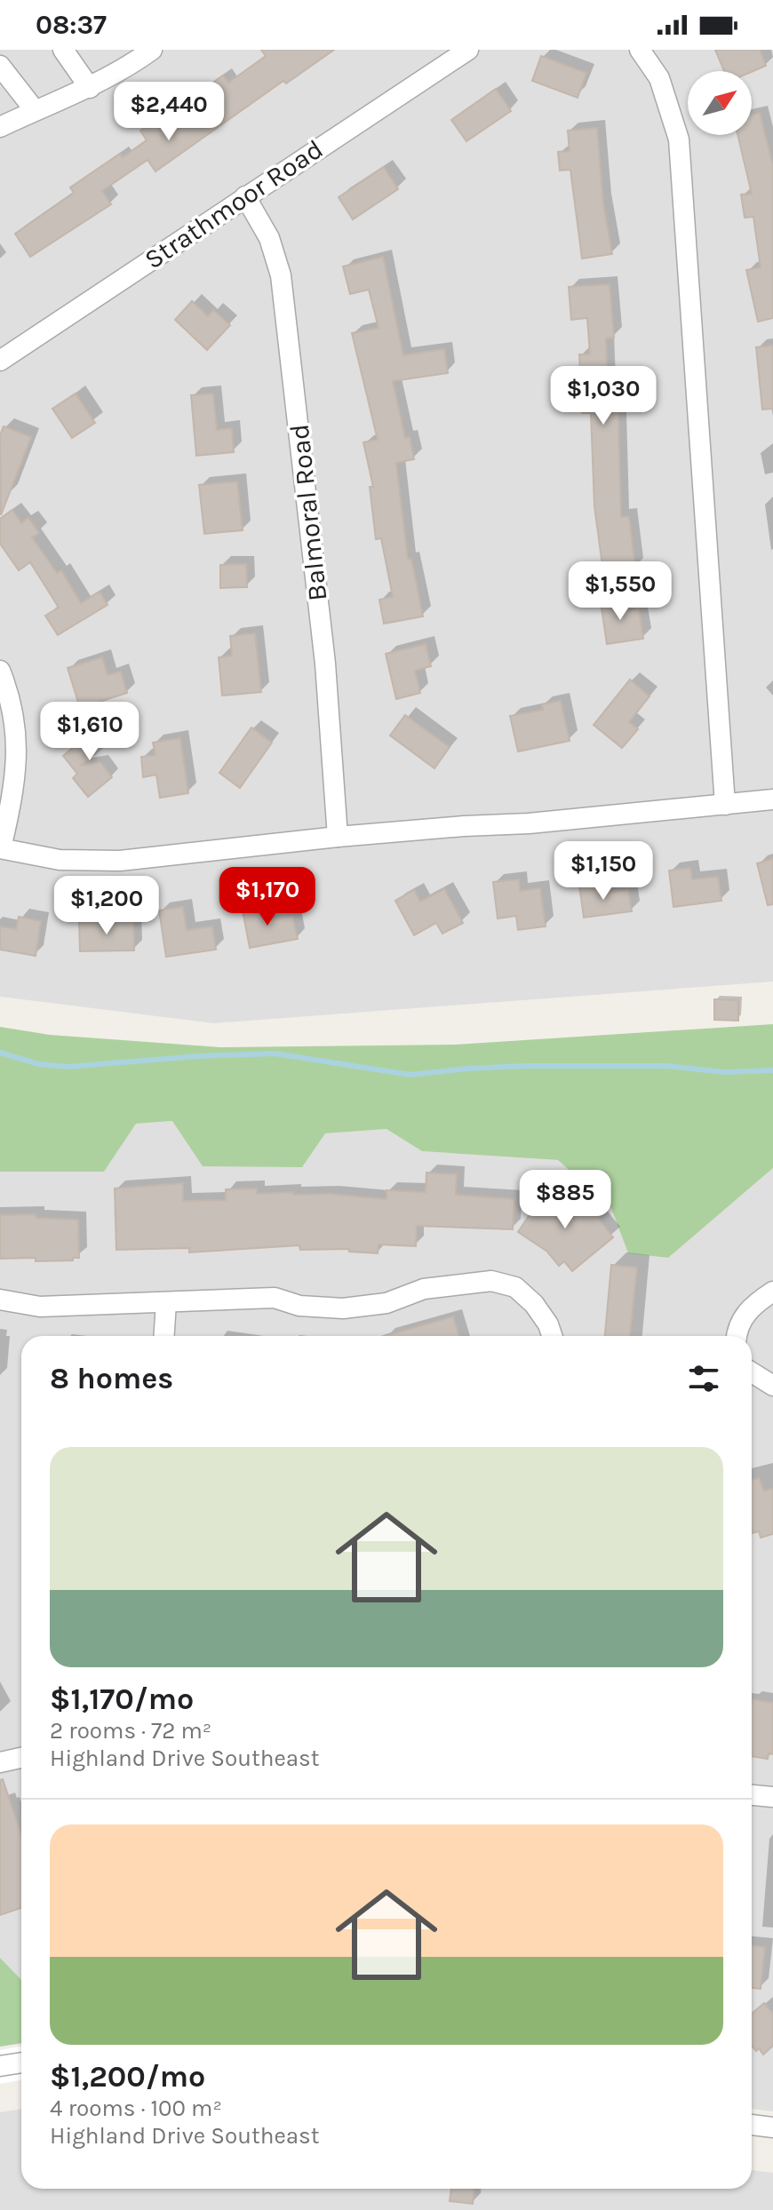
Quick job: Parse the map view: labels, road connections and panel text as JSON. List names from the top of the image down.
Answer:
{
  "streets": {
    "street": ["Strathmoor Road", "Balmoral Road"]
  },
  "crossings": [
    ["Strathmoor Road", "Balmoral Road"]
  ],
  "north": "top right",
  "page": {
    "status": "08:37",
    "price": [
      "$2,440",
      "$1,030",
      "$1,550",
      "$1,610",
      "$1,150",
      "$1,170",
      "$1,200",
      "$885"
    ],
    "heading": "8 homes",
    "list": [
      {
        "name": "$1,170/mo",
        "note": "2 rooms · 72 m² · Highland Drive Southeast"
      },
      {
        "name": "$1,200/mo",
        "note": "4 rooms · 100 m² · Highland Drive Southeast"
      }
    ]
  }
}
